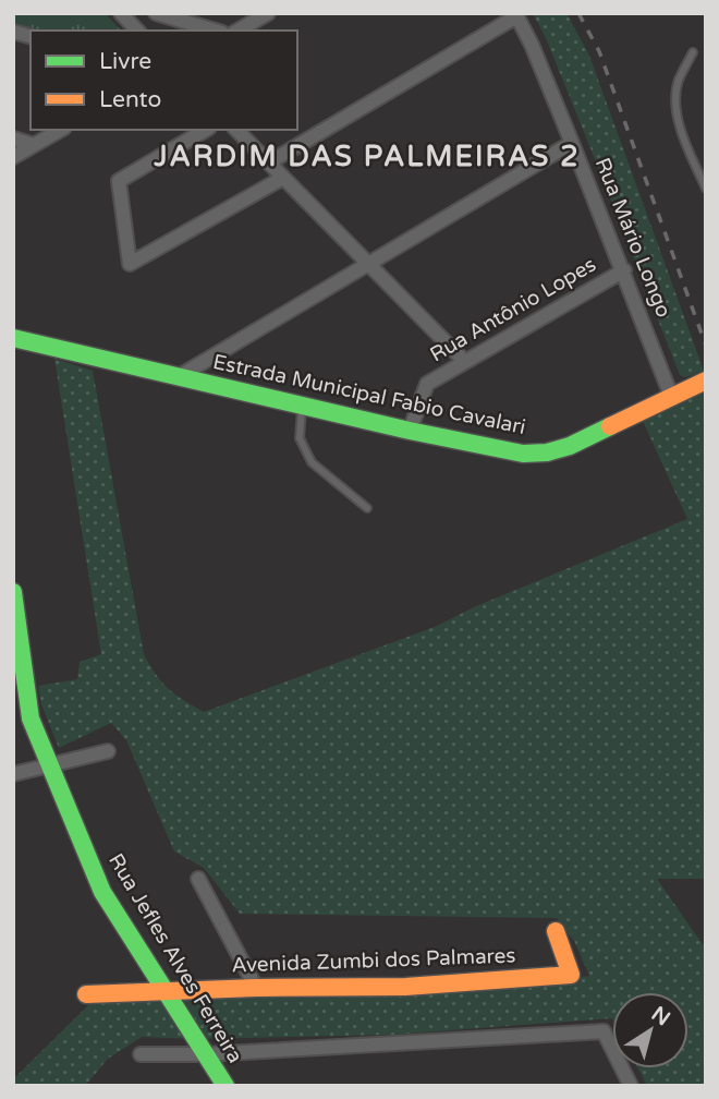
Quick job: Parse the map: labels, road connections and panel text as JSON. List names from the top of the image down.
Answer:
{
  "streets": {
    "street": [
      "Rua Mário Longo",
      "Rua Antônio Lopes",
      "Estrada Municipal Fabio Cavalari",
      "Rua Jefles Alves Ferreira",
      "Avenida Zumbi dos Palmares"
    ]
  },
  "crossings": [
    ["Rua Mário Longo", "Rua Antônio Lopes"],
    ["Rua Mário Longo", "Estrada Municipal Fabio Cavalari"],
    ["Rua Antônio Lopes", "Estrada Municipal Fabio Cavalari"],
    ["Rua Jefles Alves Ferreira", "Avenida Zumbi dos Palmares"]
  ],
  "districts": ["JARDIM DAS PALMEIRAS 2"],
  "legend": ["Livre", "Lento"],
  "north": "top right"
}
